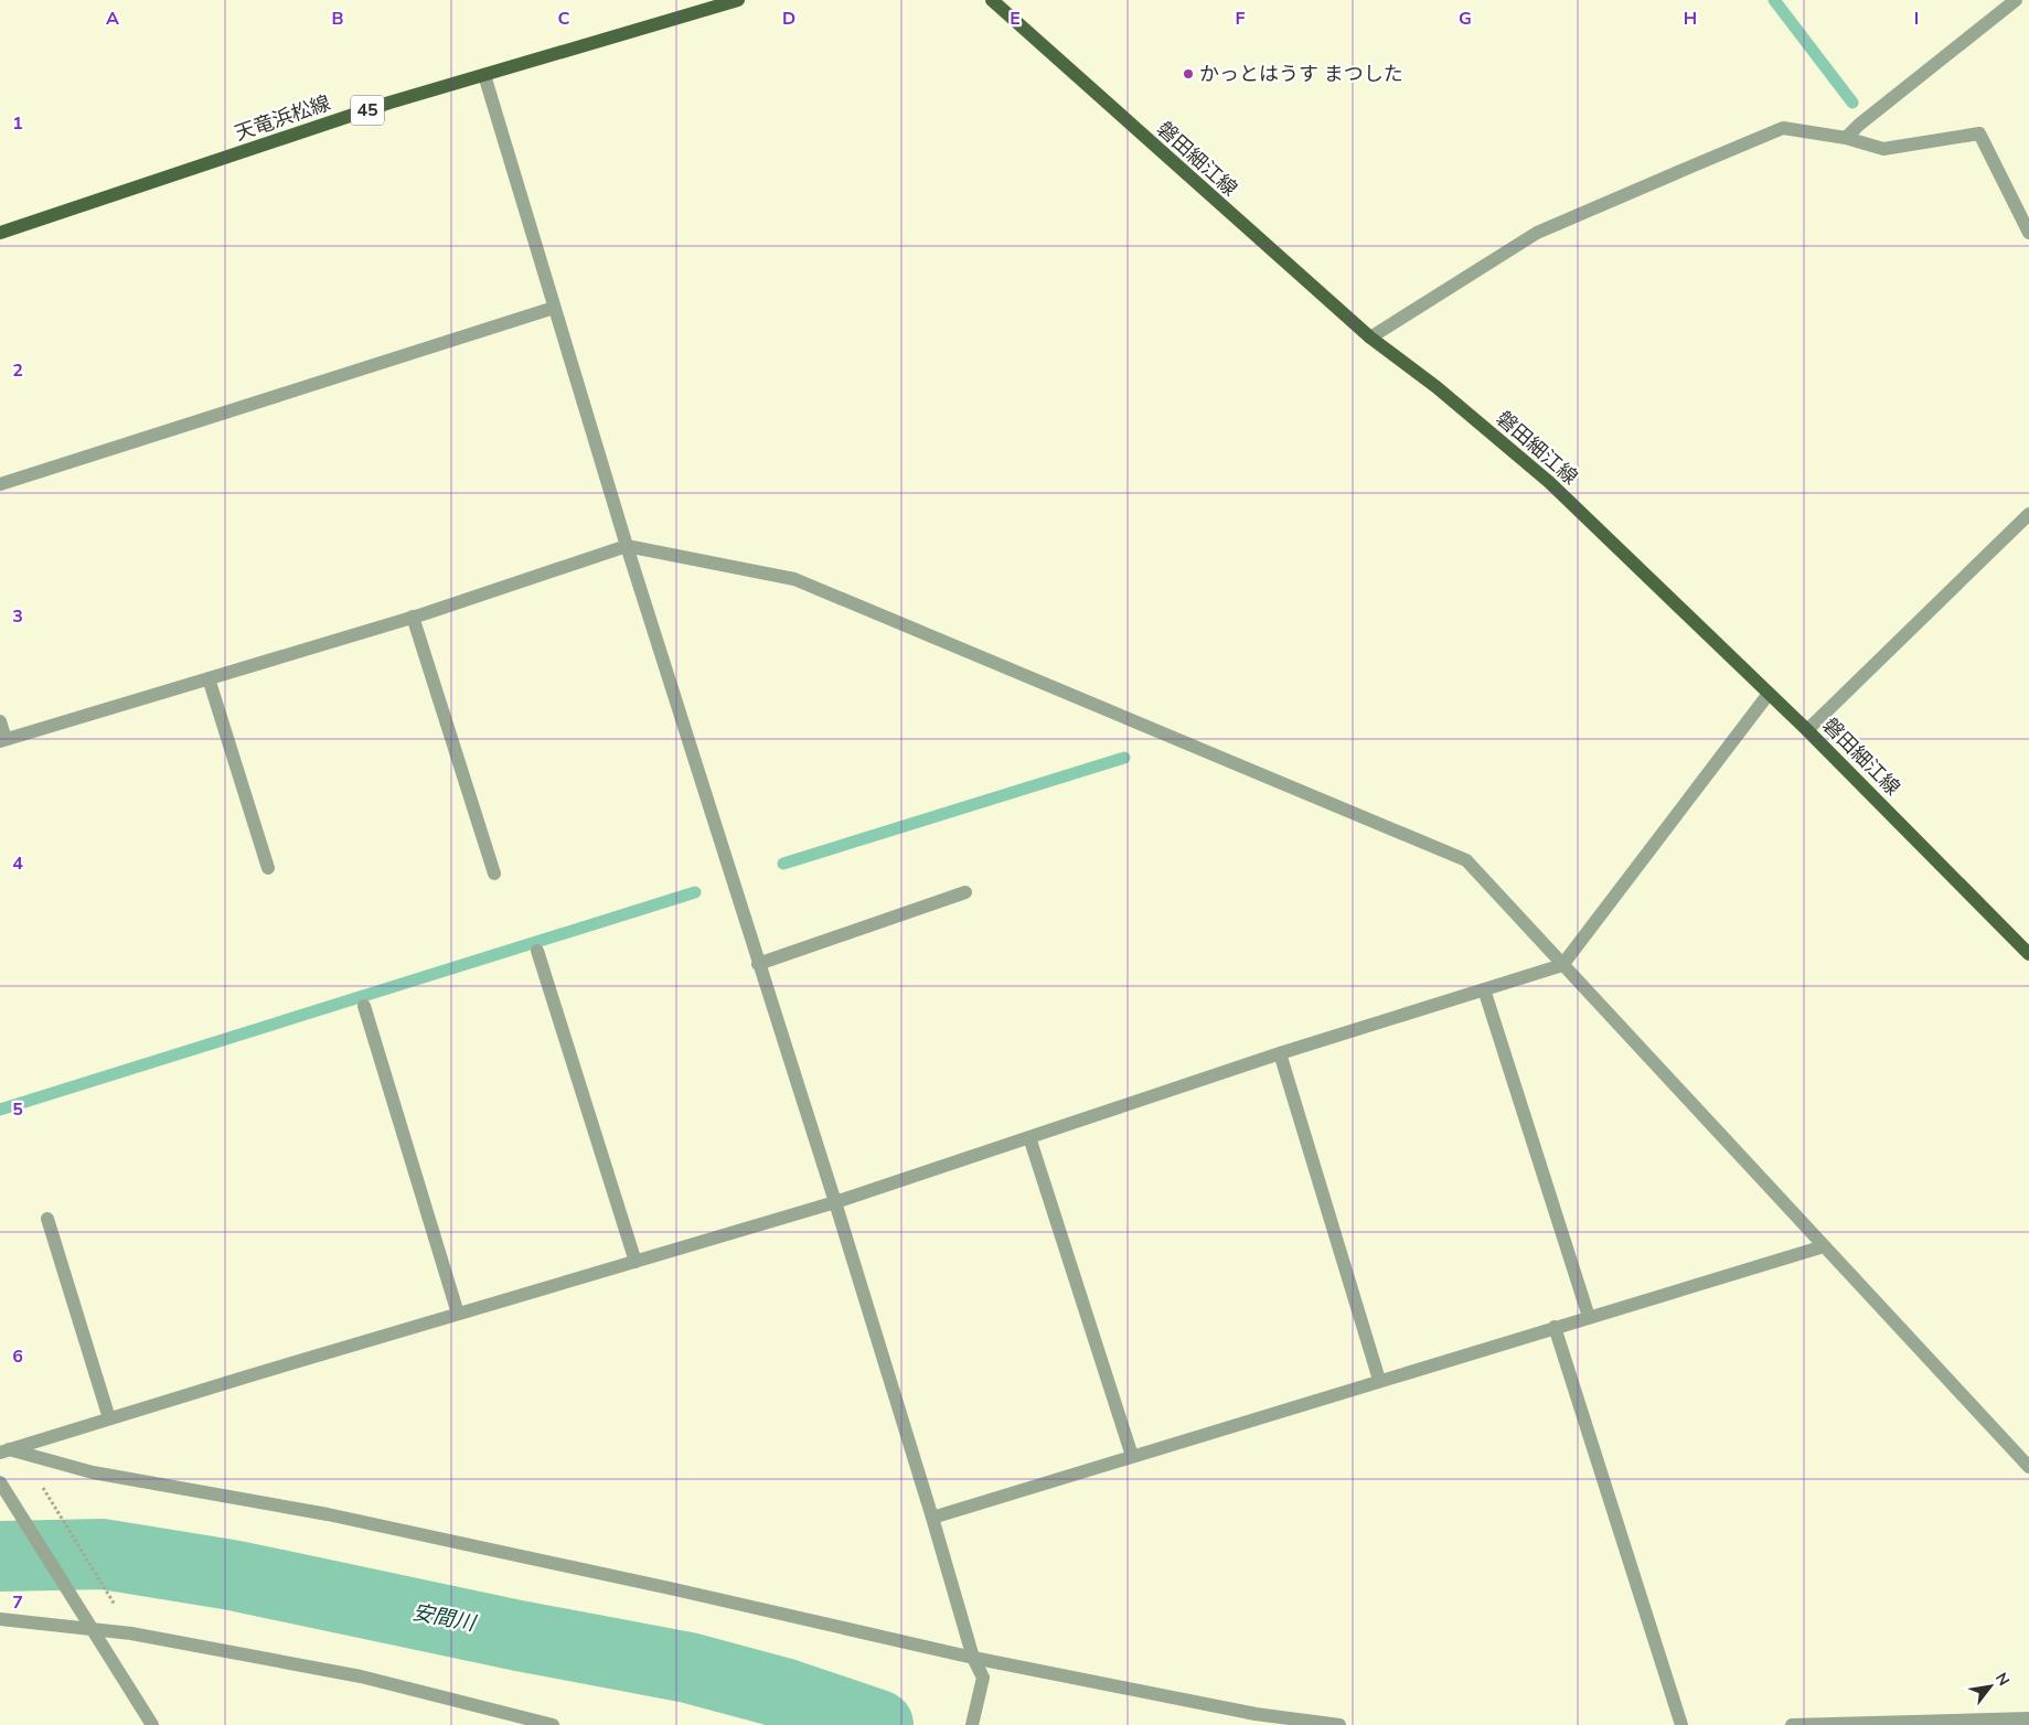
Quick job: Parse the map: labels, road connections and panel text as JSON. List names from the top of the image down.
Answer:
{
  "streets": {
    "main road": ["45", "天竜浜松線", "磐田細江線"]
  },
  "water": ["安間川"],
  "places": ["かっとはうす まつした"],
  "north": "top right",
  "grid": {
    "columns": [
      "A",
      "B",
      "C",
      "D",
      "E",
      "F",
      "G",
      "H",
      "I"
    ],
    "rows": [
      "1",
      "2",
      "3",
      "4",
      "5",
      "6",
      "7"
    ]
  }
}
